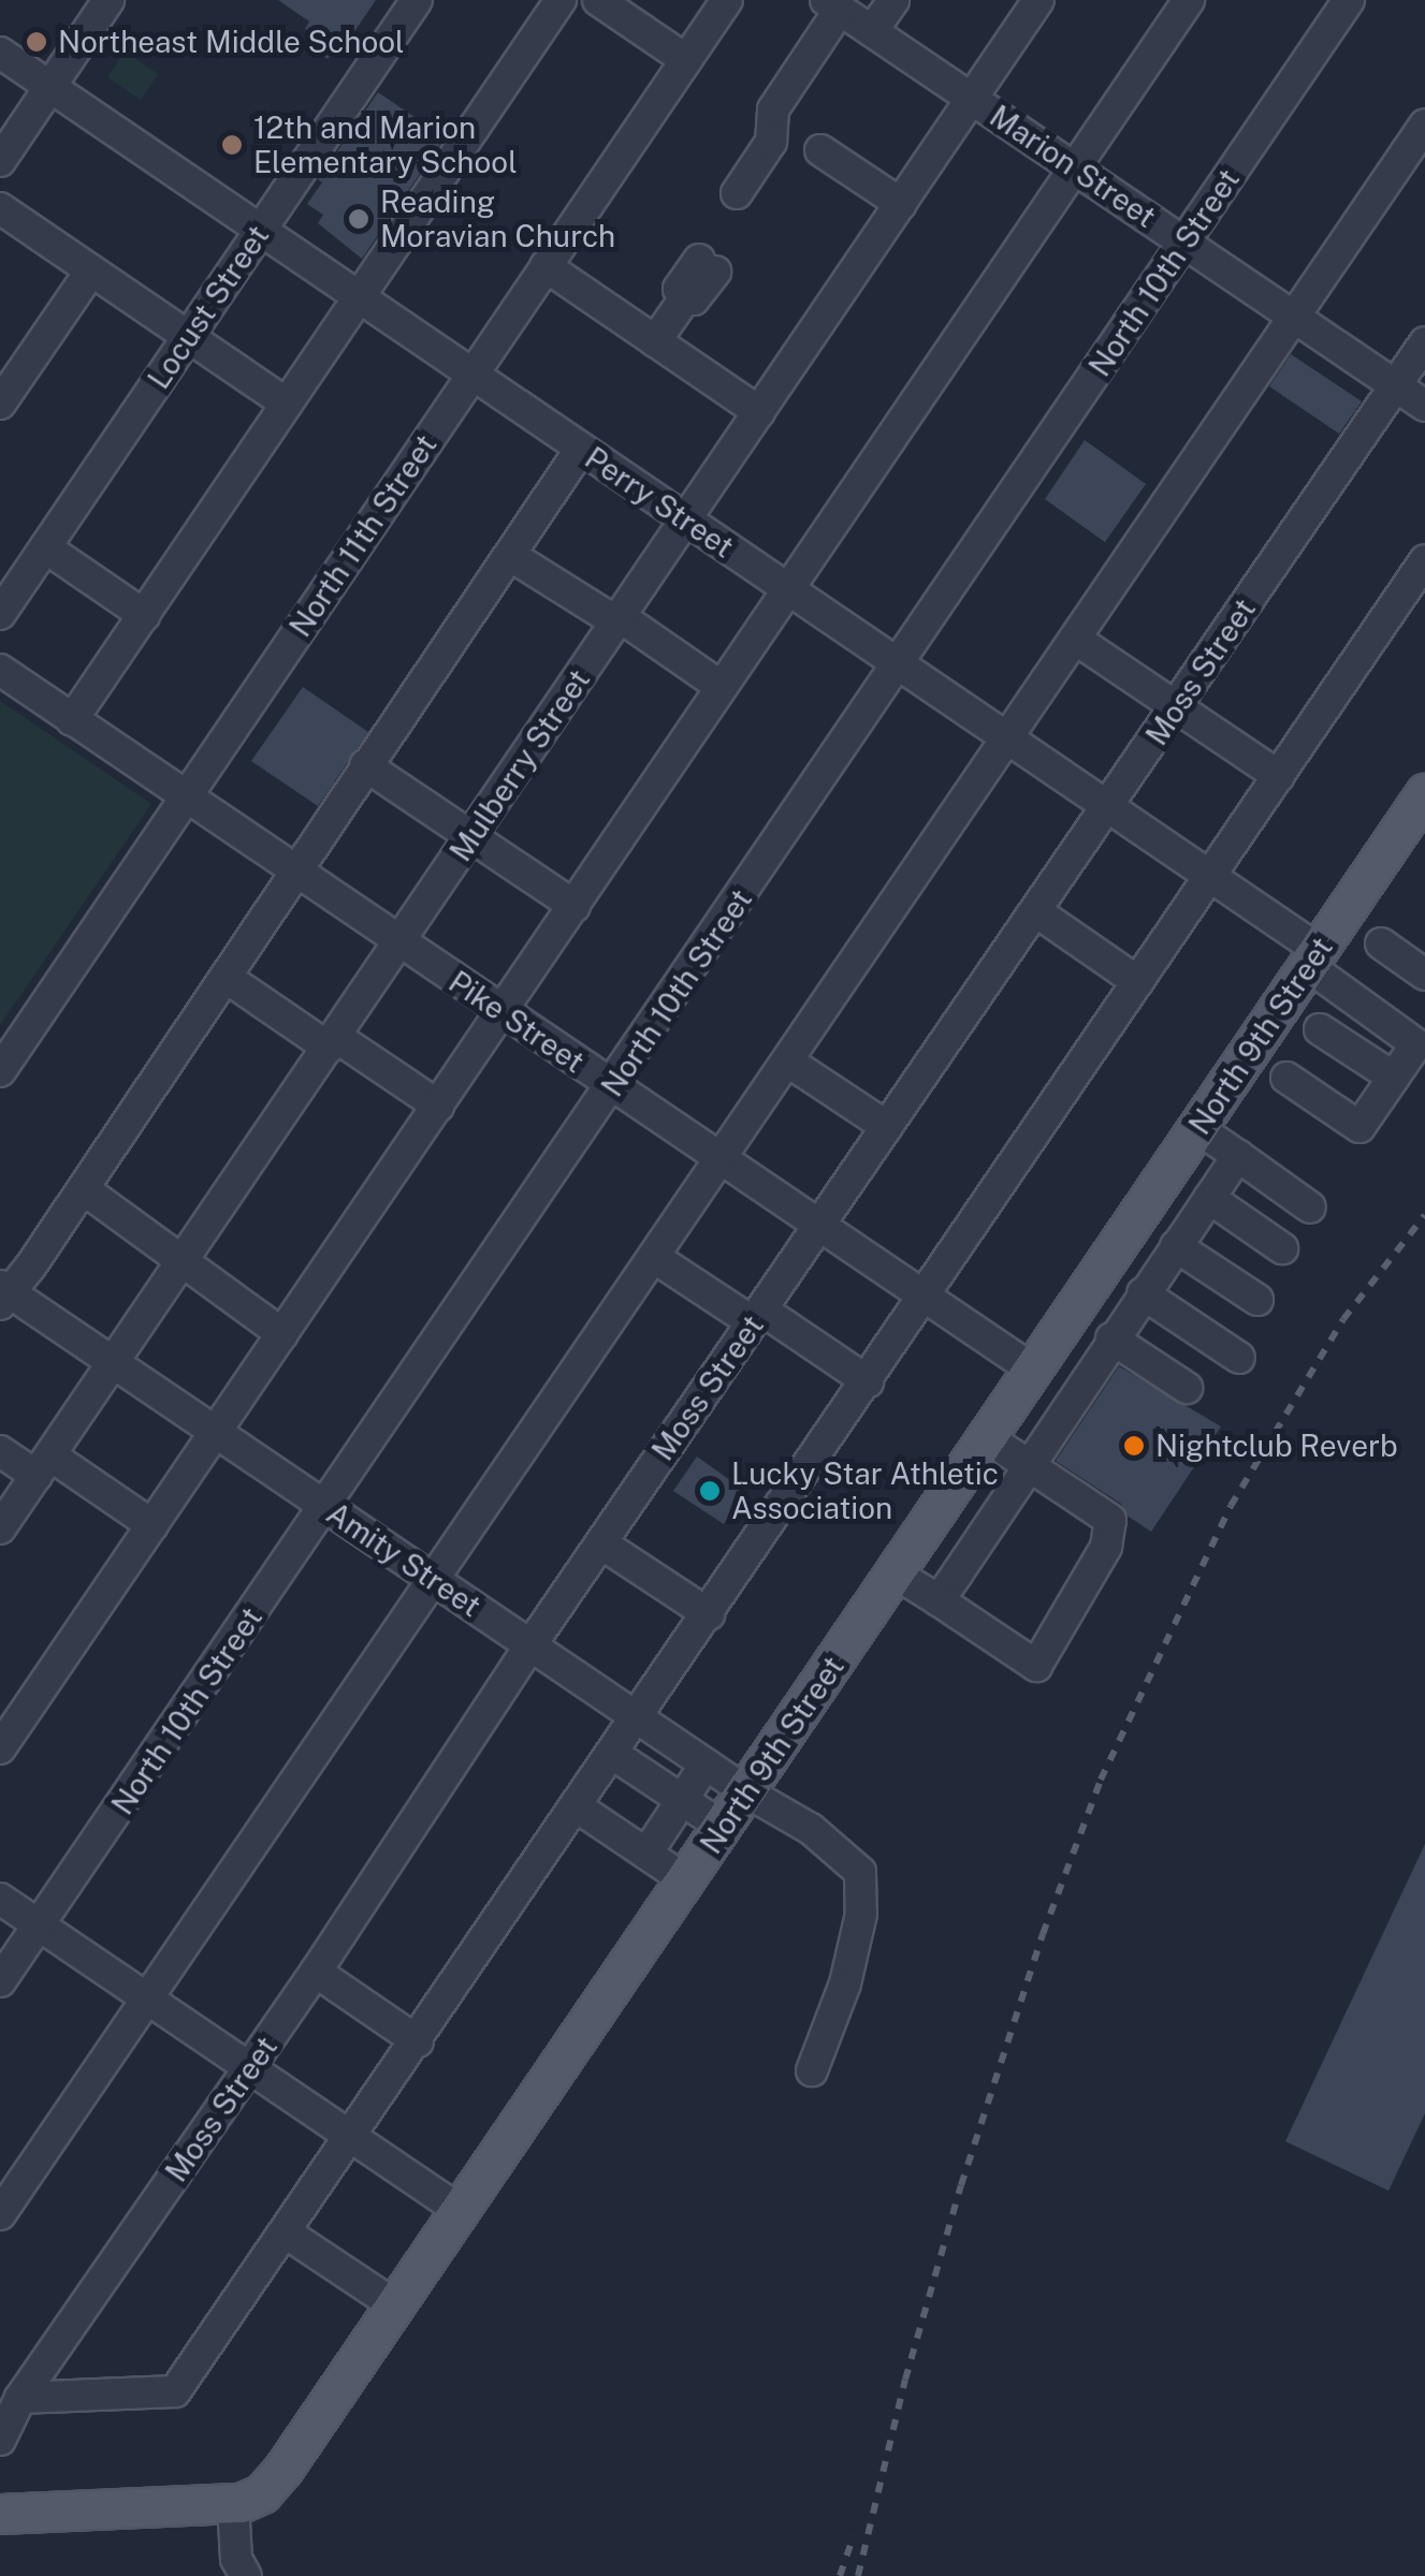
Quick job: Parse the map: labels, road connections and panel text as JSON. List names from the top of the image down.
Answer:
{
  "streets": {
    "main road": ["North 9th Street"],
    "street": [
      "Marion Street",
      "North 10th Street",
      "Locust Street",
      "Perry Street",
      "North 11th Street",
      "Moss Street",
      "Mulberry Street",
      "Pike Street",
      "Amity Street"
    ]
  },
  "crossings": [
    ["Marion Street", "North 10th Street"],
    ["Marion Street", "Moss Street"],
    ["Marion Street", "Mulberry Street"],
    ["North 10th Street", "Perry Street"],
    ["North 10th Street", "Pike Street"],
    ["North 10th Street", "Amity Street"],
    ["Locust Street", "Perry Street"],
    ["Perry Street", "North 11th Street"],
    ["Perry Street", "Moss Street"],
    ["Perry Street", "Mulberry Street"],
    ["Perry Street", "North 9th Street"],
    ["North 11th Street", "Pike Street"],
    ["Moss Street", "Pike Street"],
    ["Moss Street", "Amity Street"],
    ["Mulberry Street", "Pike Street"],
    ["Mulberry Street", "Amity Street"],
    ["Pike Street", "North 9th Street"],
    ["North 9th Street", "Amity Street"]
  ],
  "places": [
    "Northeast Middle School",
    "12th and Marion Elementary School",
    "Reading Moravian Church",
    "Nightclub Reverb",
    "Lucky Star Athletic Association"
  ]
}
